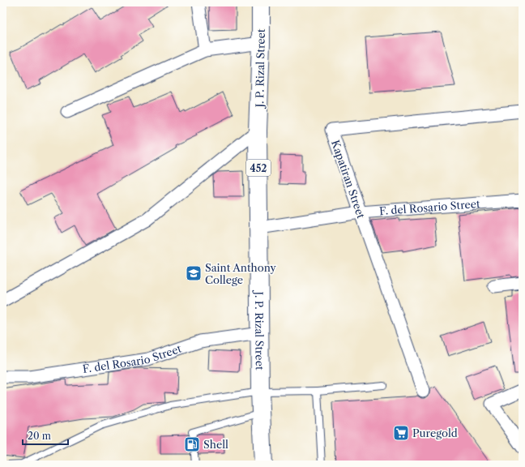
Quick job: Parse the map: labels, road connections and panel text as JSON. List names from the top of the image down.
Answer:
{
  "streets": {
    "highway": ["J. P. Rizal Street", "452"],
    "street": ["Kapatiran Street", "F. del Rosario Street"]
  },
  "crossings": [
    ["J. P. Rizal Street", "F. del Rosario Street"],
    ["Kapatiran Street", "F. del Rosario Street"]
  ],
  "places": {
    "school or university": ["Saint Anthony College"],
    "supermarket": ["Puregold"],
    "fuel station": ["Shell"]
  },
  "scale_bar": "20 m"
}
